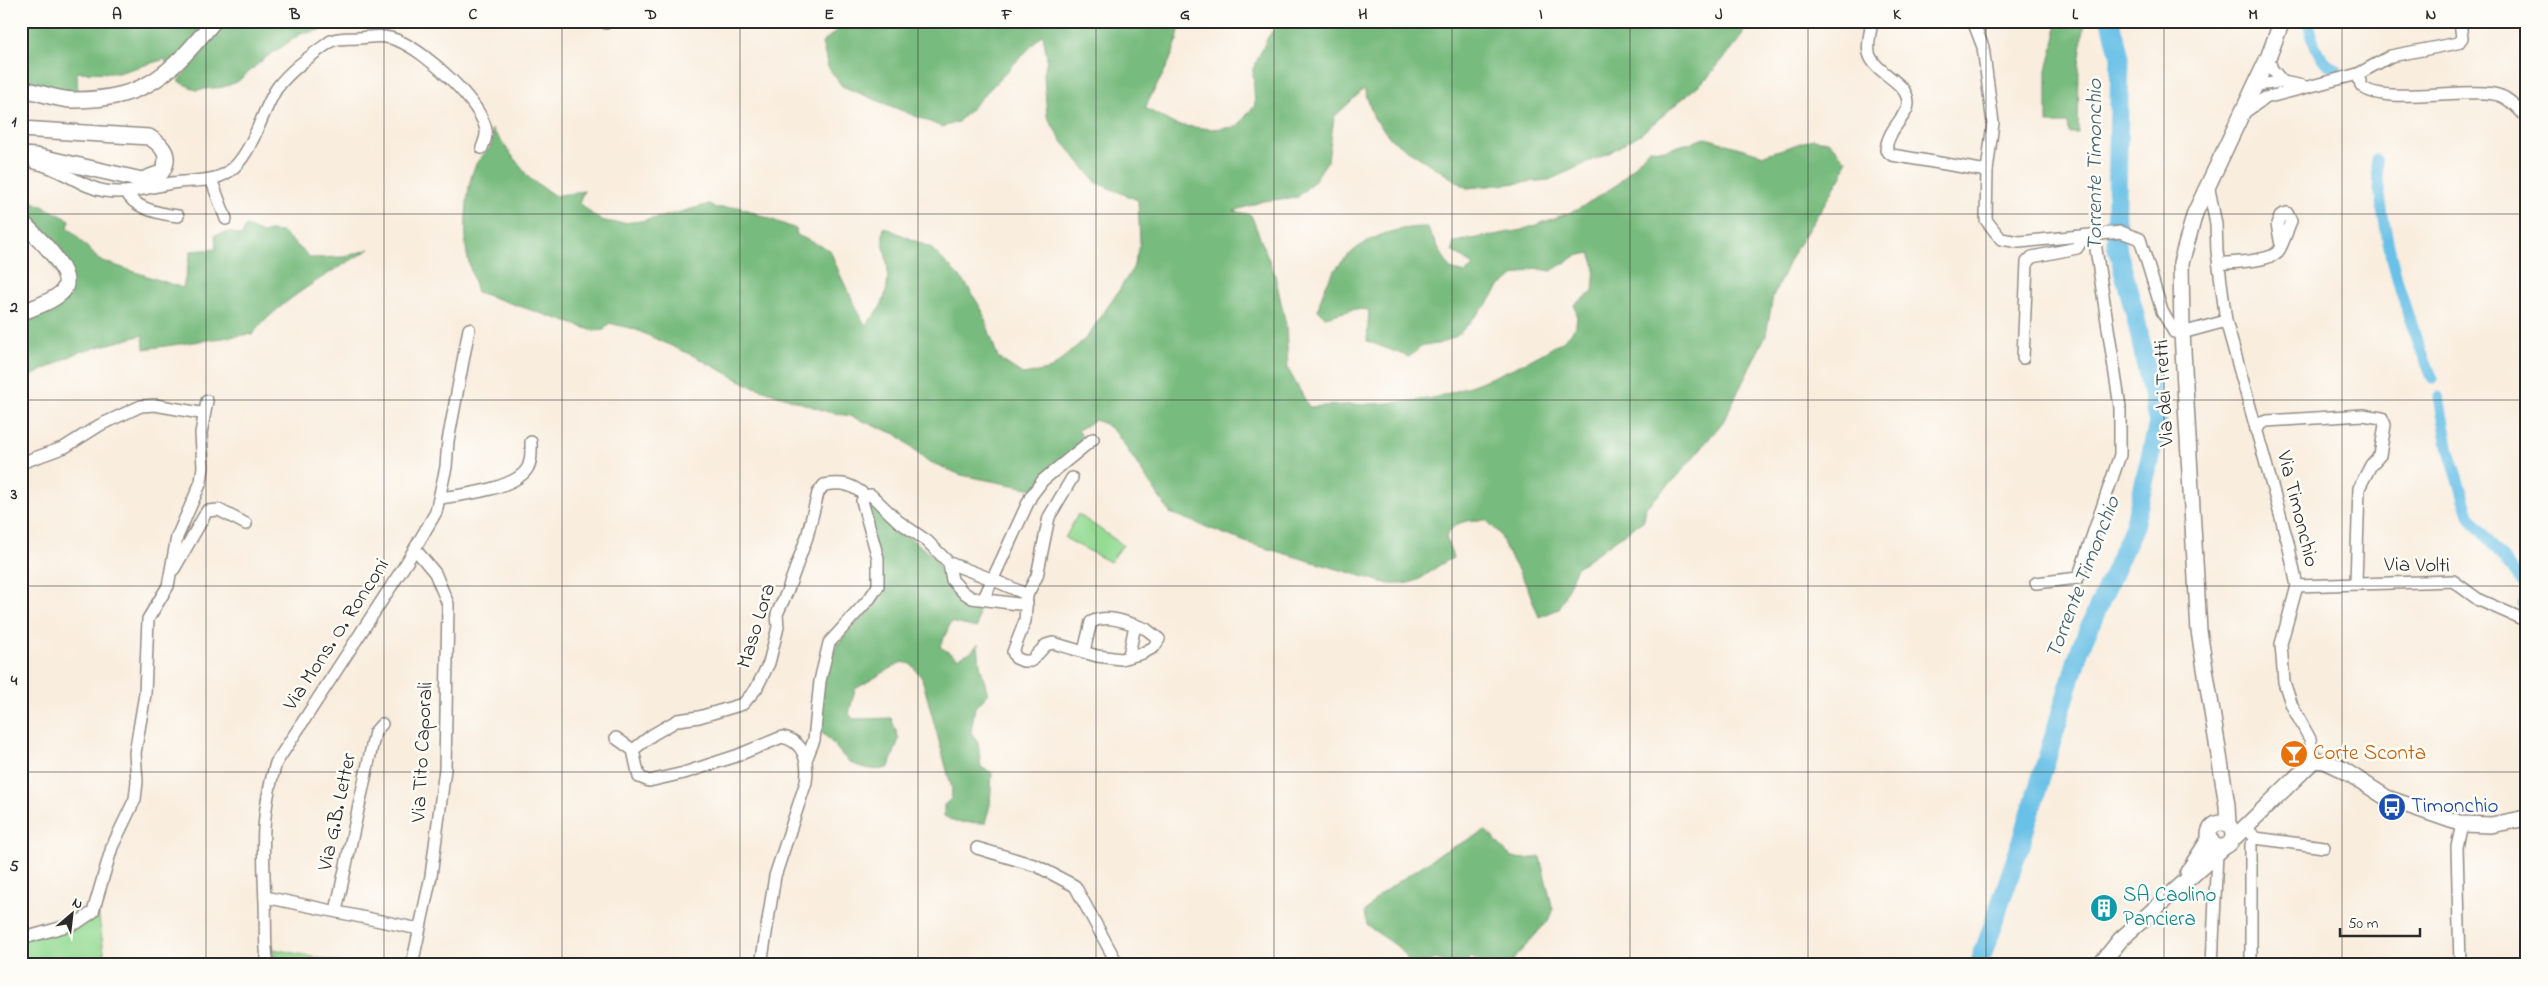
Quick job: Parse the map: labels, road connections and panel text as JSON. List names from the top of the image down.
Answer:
{
  "streets": {
    "street": [
      "Via dei Tretti",
      "Via Timonchio",
      "Via Volti",
      "Maso Lora",
      "Via Mons. O. Ronconi",
      "Via Tito Caporali",
      "Via G.B. Letter"
    ]
  },
  "crossings": [
    ["Via dei Tretti", "Via Timonchio"],
    ["Via Timonchio", "Via Volti"],
    ["Via Mons. O. Ronconi", "Via Tito Caporali"]
  ],
  "water": ["Torrente Timonchio"],
  "places": {
    "bar": ["Corte Sconta"],
    "bus stop": ["Timonchio"],
    "building": ["SA Caolino Panciera"]
  },
  "scale_bar": "50 m",
  "north": "top right",
  "grid": {
    "columns": [
      "A",
      "B",
      "C",
      "D",
      "E",
      "F",
      "G",
      "H",
      "I",
      "J",
      "K",
      "L",
      "M",
      "N"
    ],
    "rows": [
      "1",
      "2",
      "3",
      "4",
      "5"
    ]
  }
}
